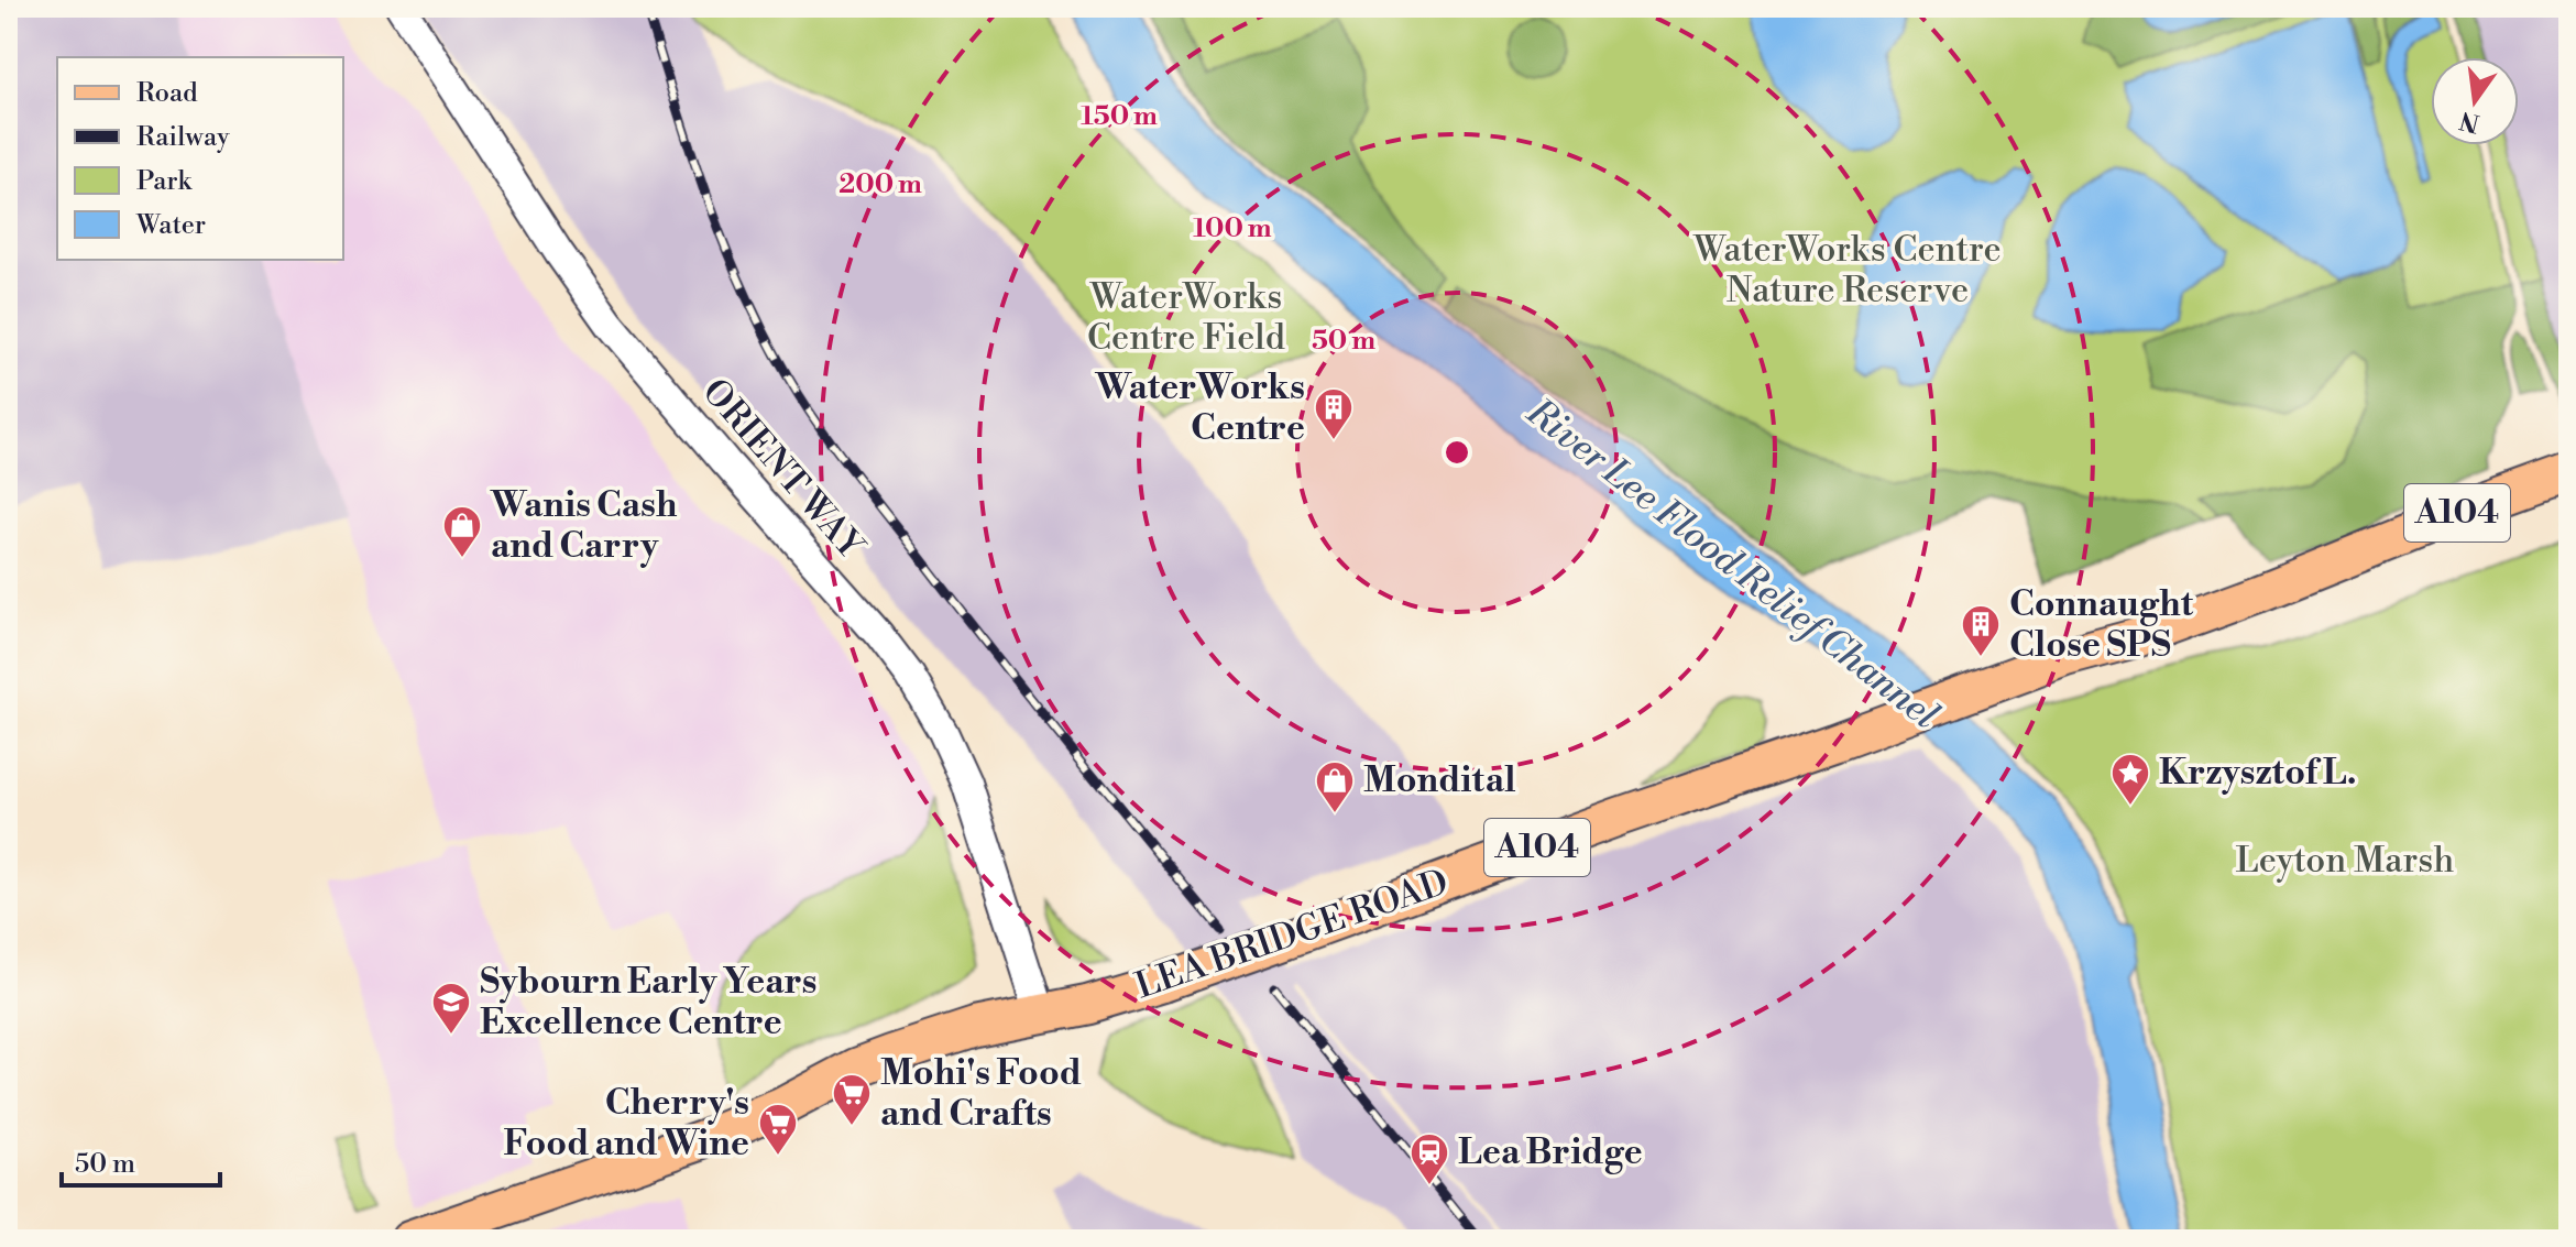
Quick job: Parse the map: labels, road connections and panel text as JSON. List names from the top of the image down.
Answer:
{
  "streets": {
    "main road": ["A104", "LEA BRIDGE ROAD"],
    "street": ["ORIENT WAY"]
  },
  "crossings": [
    ["ORIENT WAY", "LEA BRIDGE ROAD"]
  ],
  "water": ["River Lee Flood Relief Channel"],
  "parks": ["WaterWorks Centre Nature Reserve", "WaterWorks Centre Field", "Leyton Marsh"],
  "places": {
    "building": ["WaterWorks Centre", "Connaught Close SPS"],
    "shop": ["Wanis Cash and Carry", "Mondital"],
    "place": ["Krzysztof L."],
    "school or university": ["Sybourn Early Years Excellence Centre"],
    "supermarket": ["Mohi's Food and Crafts", "Cherry's Food and Wine"],
    "station": ["Lea Bridge"]
  },
  "legend": [
    "Road",
    "Railway",
    "Park",
    "Water"
  ],
  "scale_bar": "50 m",
  "north": "bottom",
  "rings": [
    "150 m",
    "200 m",
    "100 m",
    "50 m"
  ]
}
